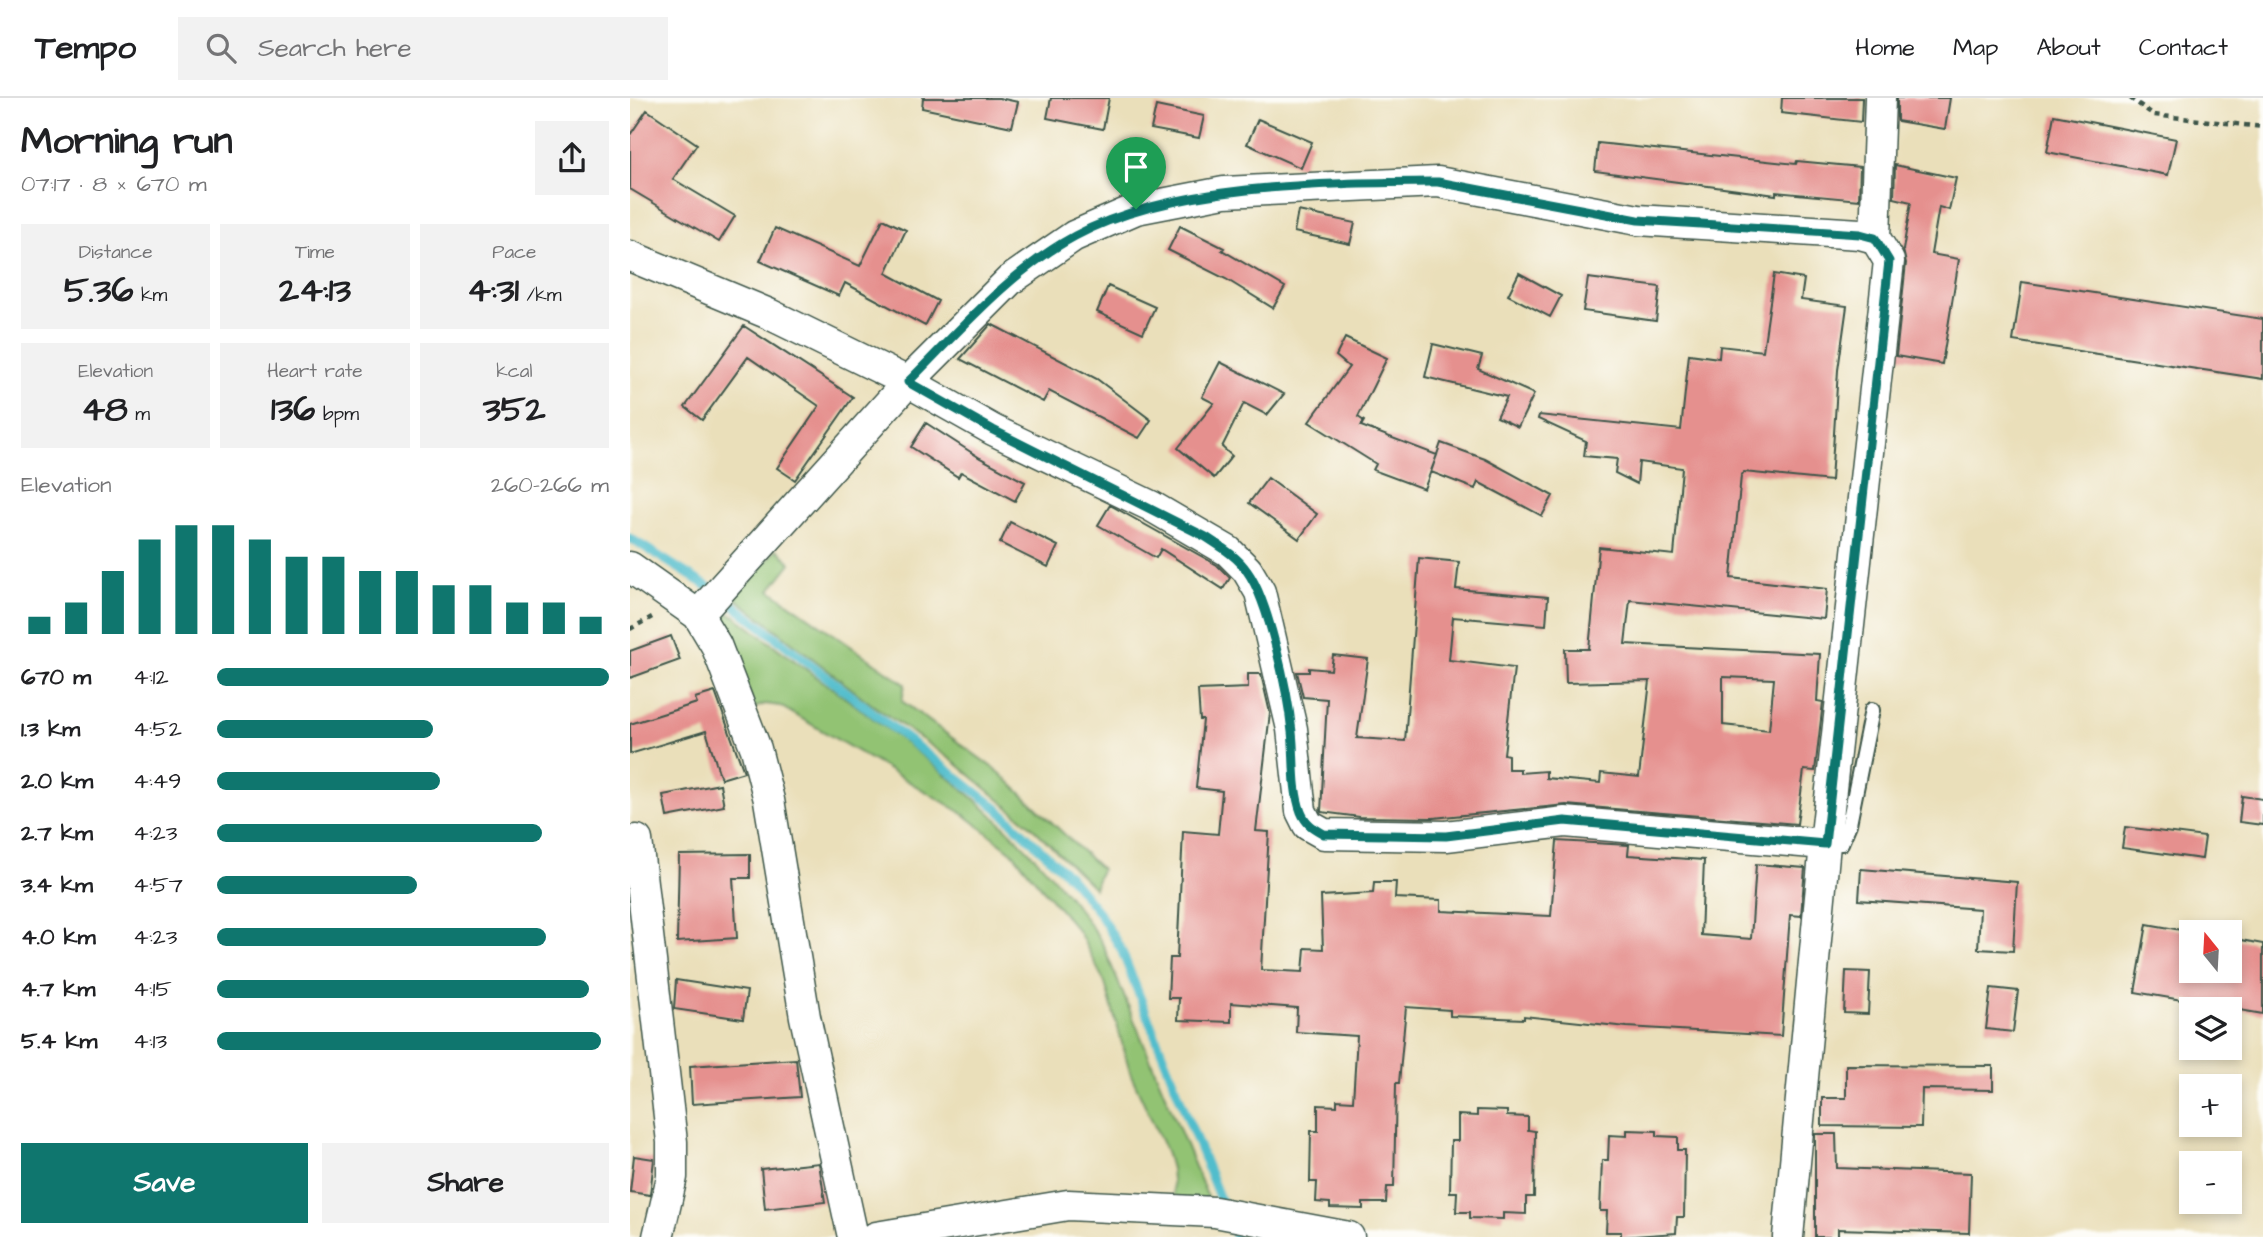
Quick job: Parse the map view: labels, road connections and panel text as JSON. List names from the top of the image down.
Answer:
{
  "north": "top",
  "page": {
    "header": "Tempo",
    "search": "Search here",
    "nav": [
      "Home",
      "Map",
      "About",
      "Contact"
    ],
    "heading": ["Morning run", "07:17 · 8 × 670 m"],
    "stats": [
      ["Distance", "5.36 km"],
      ["Time", "24:13"],
      ["Pace", "4:31 /km"],
      ["Elevation", "48 m"],
      ["Heart rate", "136 bpm"],
      ["kcal", "352"]
    ],
    "chart": ["Elevation", "260–266 m"],
    "list": [
      {
        "name": "670 m",
        "note": "4:12"
      },
      {
        "name": "1.3 km",
        "note": "4:52"
      },
      {
        "name": "2.0 km",
        "note": "4:49"
      },
      {
        "name": "2.7 km",
        "note": "4:23"
      },
      {
        "name": "3.4 km",
        "note": "4:57"
      },
      {
        "name": "4.0 km",
        "note": "4:23"
      },
      {
        "name": "4.7 km",
        "note": "4:15"
      },
      {
        "name": "5.4 km",
        "note": "4:13"
      }
    ],
    "map_buttons": ["+", "−"],
    "buttons": ["Save", "Share"]
  }
}
